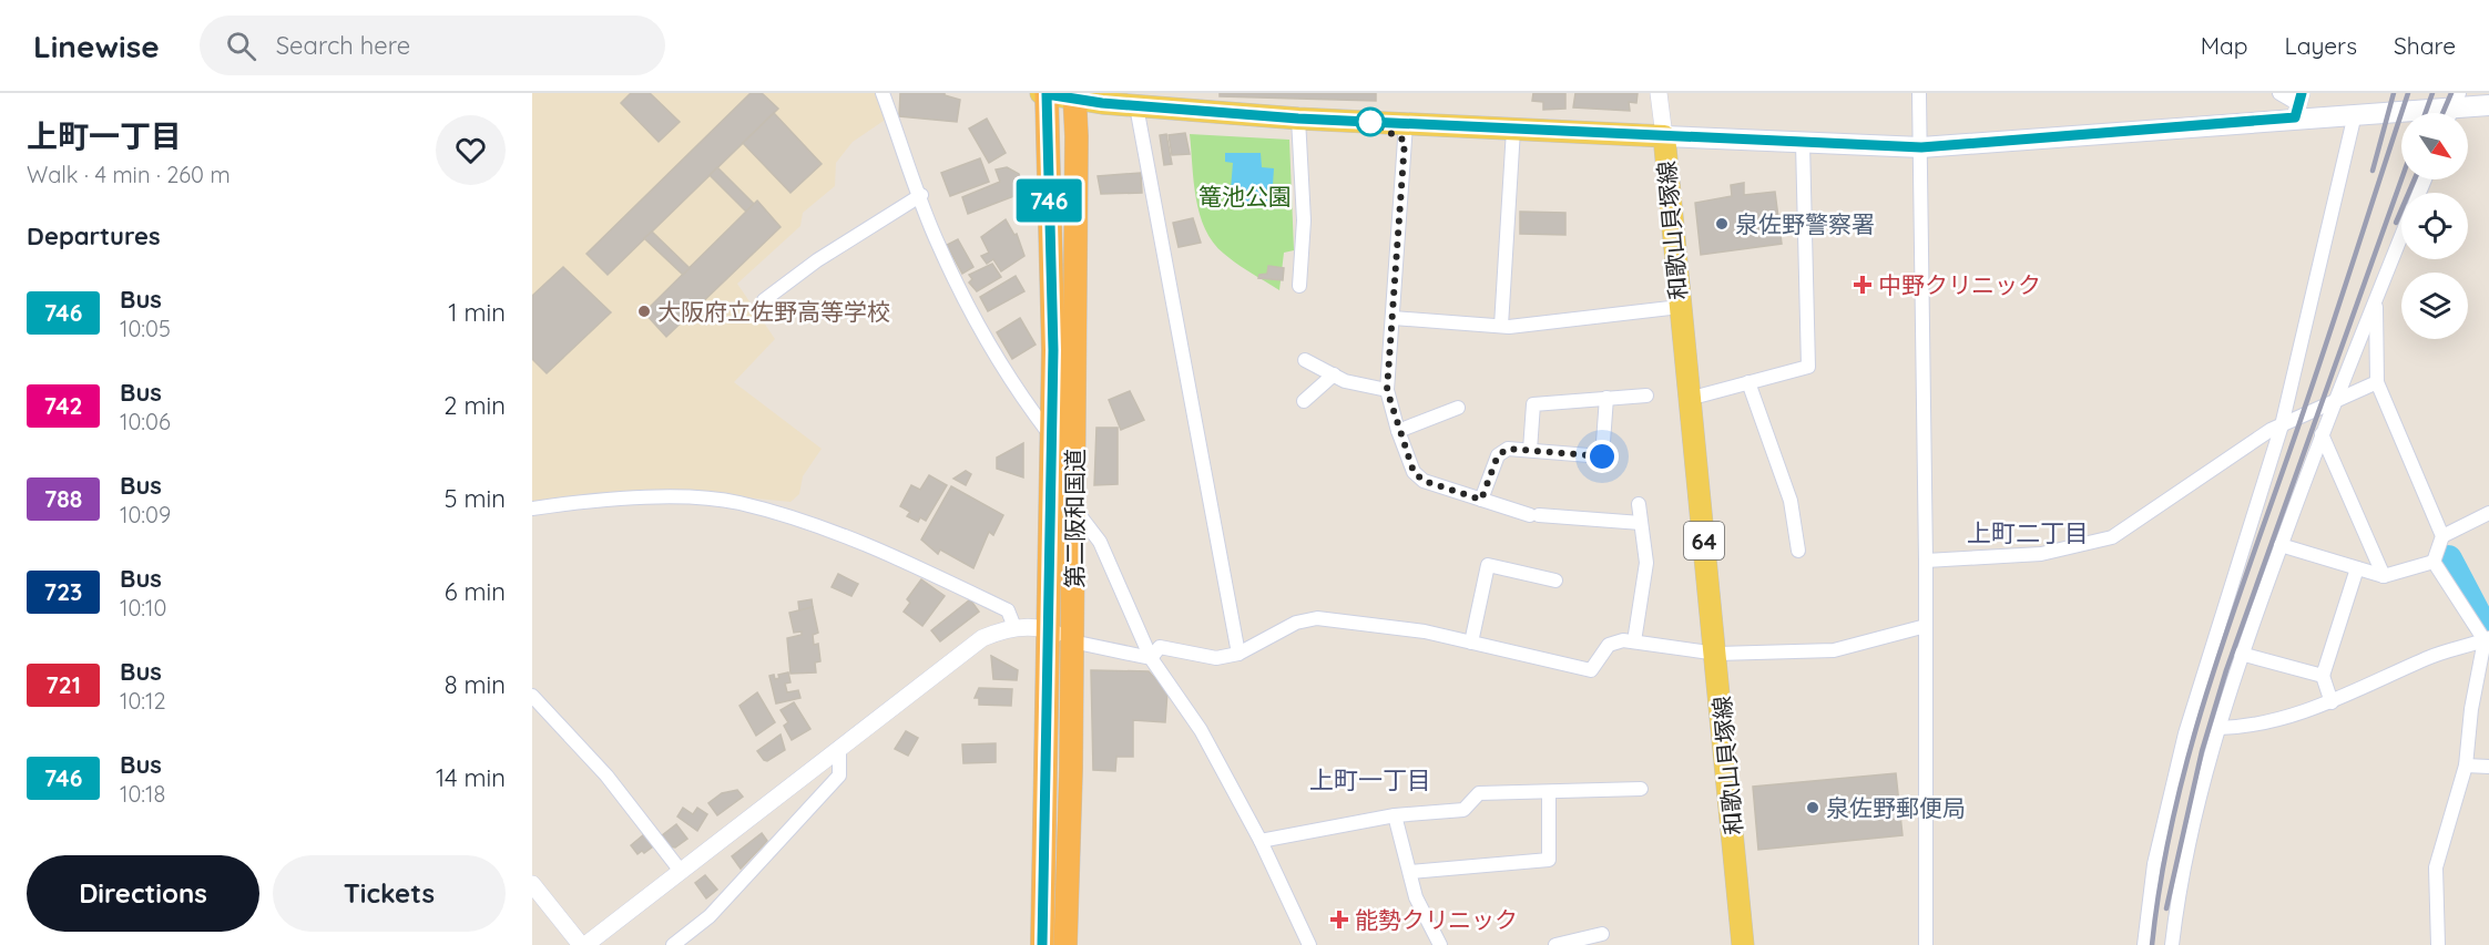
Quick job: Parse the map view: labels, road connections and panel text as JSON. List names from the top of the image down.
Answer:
{
  "streets": {
    "highway": ["第二阪和国道"],
    "main road": ["和歌山貝塚線", "64"]
  },
  "crossings": [
    ["和歌山貝塚線", "第二阪和国道"]
  ],
  "districts": ["上町二丁目", "上町一丁目"],
  "parks": ["篭池公園"],
  "places": {
    "other": ["泉佐野警察署", "大阪府立佐野高等学校", "泉佐野郵便局"],
    "health": ["中野クリニック", "能勢クリニック"]
  },
  "lines": ["bus line 746"],
  "north": "bottom right",
  "page": {
    "header": "Linewise",
    "search": "Search here",
    "nav": ["Map", "Layers", "Share"],
    "heading": [
      ["上町一丁目", "Walk · 4 min · 260 m"],
      "Departures"
    ],
    "on_map": "746",
    "list": [
      {
        "mark": "746",
        "name": "Bus",
        "note": "10:05",
        "value": "1 min"
      },
      {
        "mark": "742",
        "name": "Bus",
        "note": "10:06",
        "value": "2 min"
      },
      {
        "mark": "788",
        "name": "Bus",
        "note": "10:09",
        "value": "5 min"
      },
      {
        "mark": "723",
        "name": "Bus",
        "note": "10:10",
        "value": "6 min"
      },
      {
        "mark": "721",
        "name": "Bus",
        "note": "10:12",
        "value": "8 min"
      },
      {
        "mark": "746",
        "name": "Bus",
        "note": "10:18",
        "value": "14 min"
      }
    ],
    "buttons": ["Directions", "Tickets"]
  }
}
